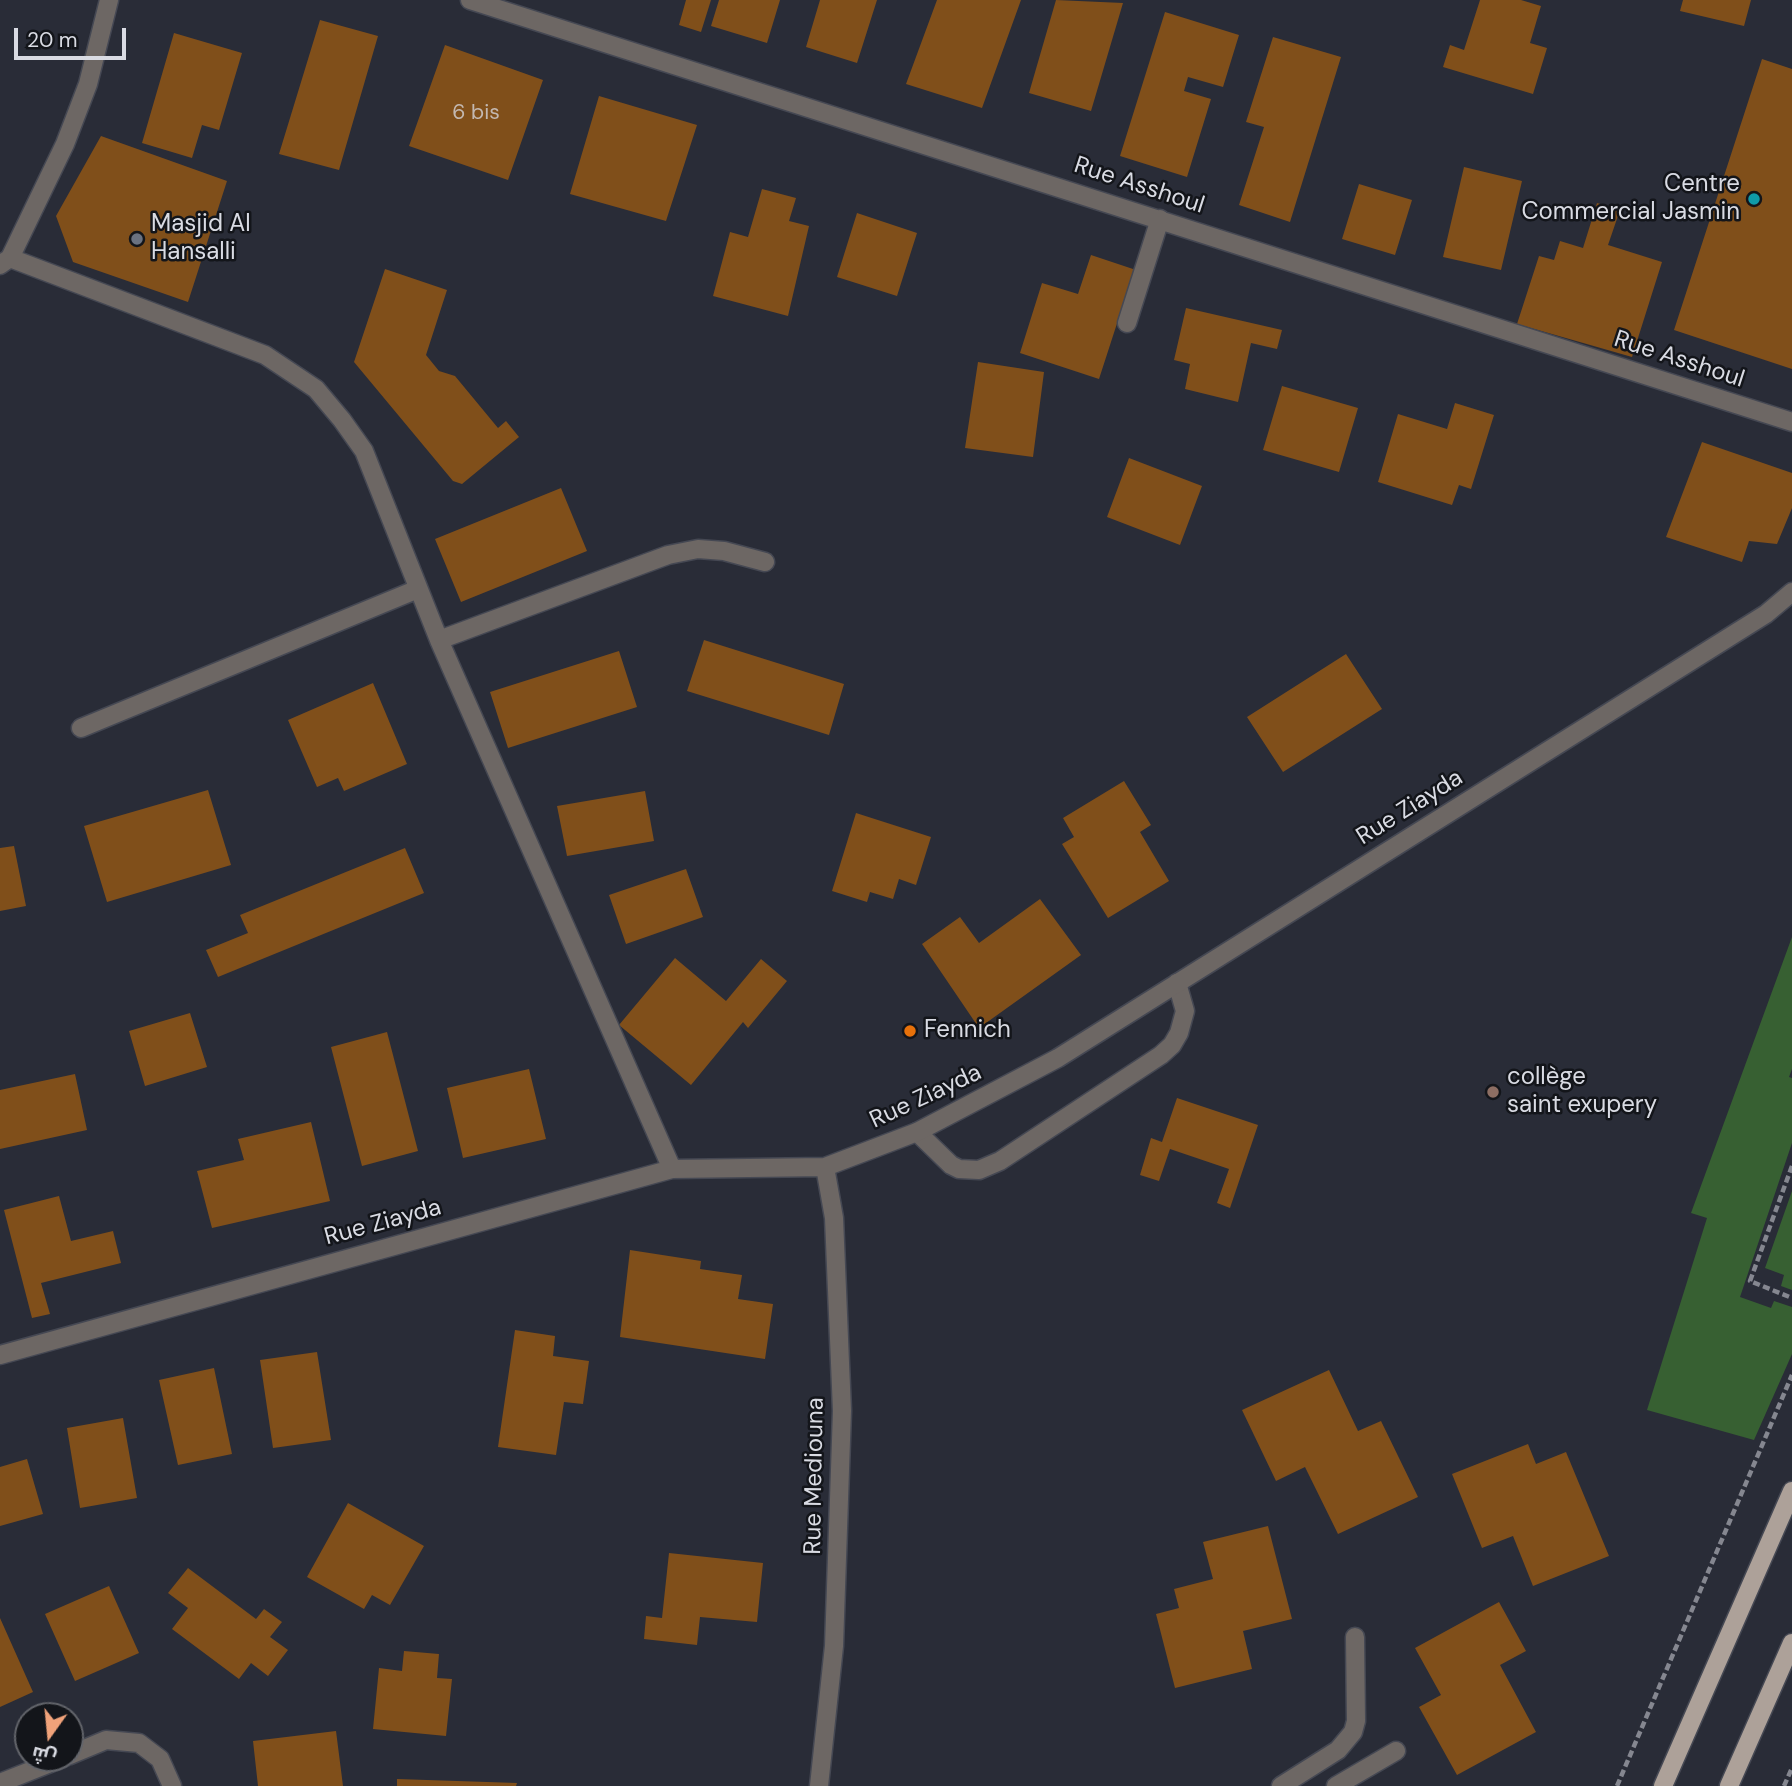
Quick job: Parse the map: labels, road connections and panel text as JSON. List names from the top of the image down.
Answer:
{
  "streets": {
    "street": ["Rue Asshoul", "Rue Ziayda", "Rue Mediouna"]
  },
  "crossings": [
    ["Rue Ziayda", "Rue Mediouna"]
  ],
  "places": [
    "Centre Commercial Jasmin",
    "Masjid Al Hansalli",
    "Fennich",
    "collège saint exupery"
  ],
  "house_numbers": ["6 bis"],
  "scale_bar": "20 m",
  "north": "bottom"
}
